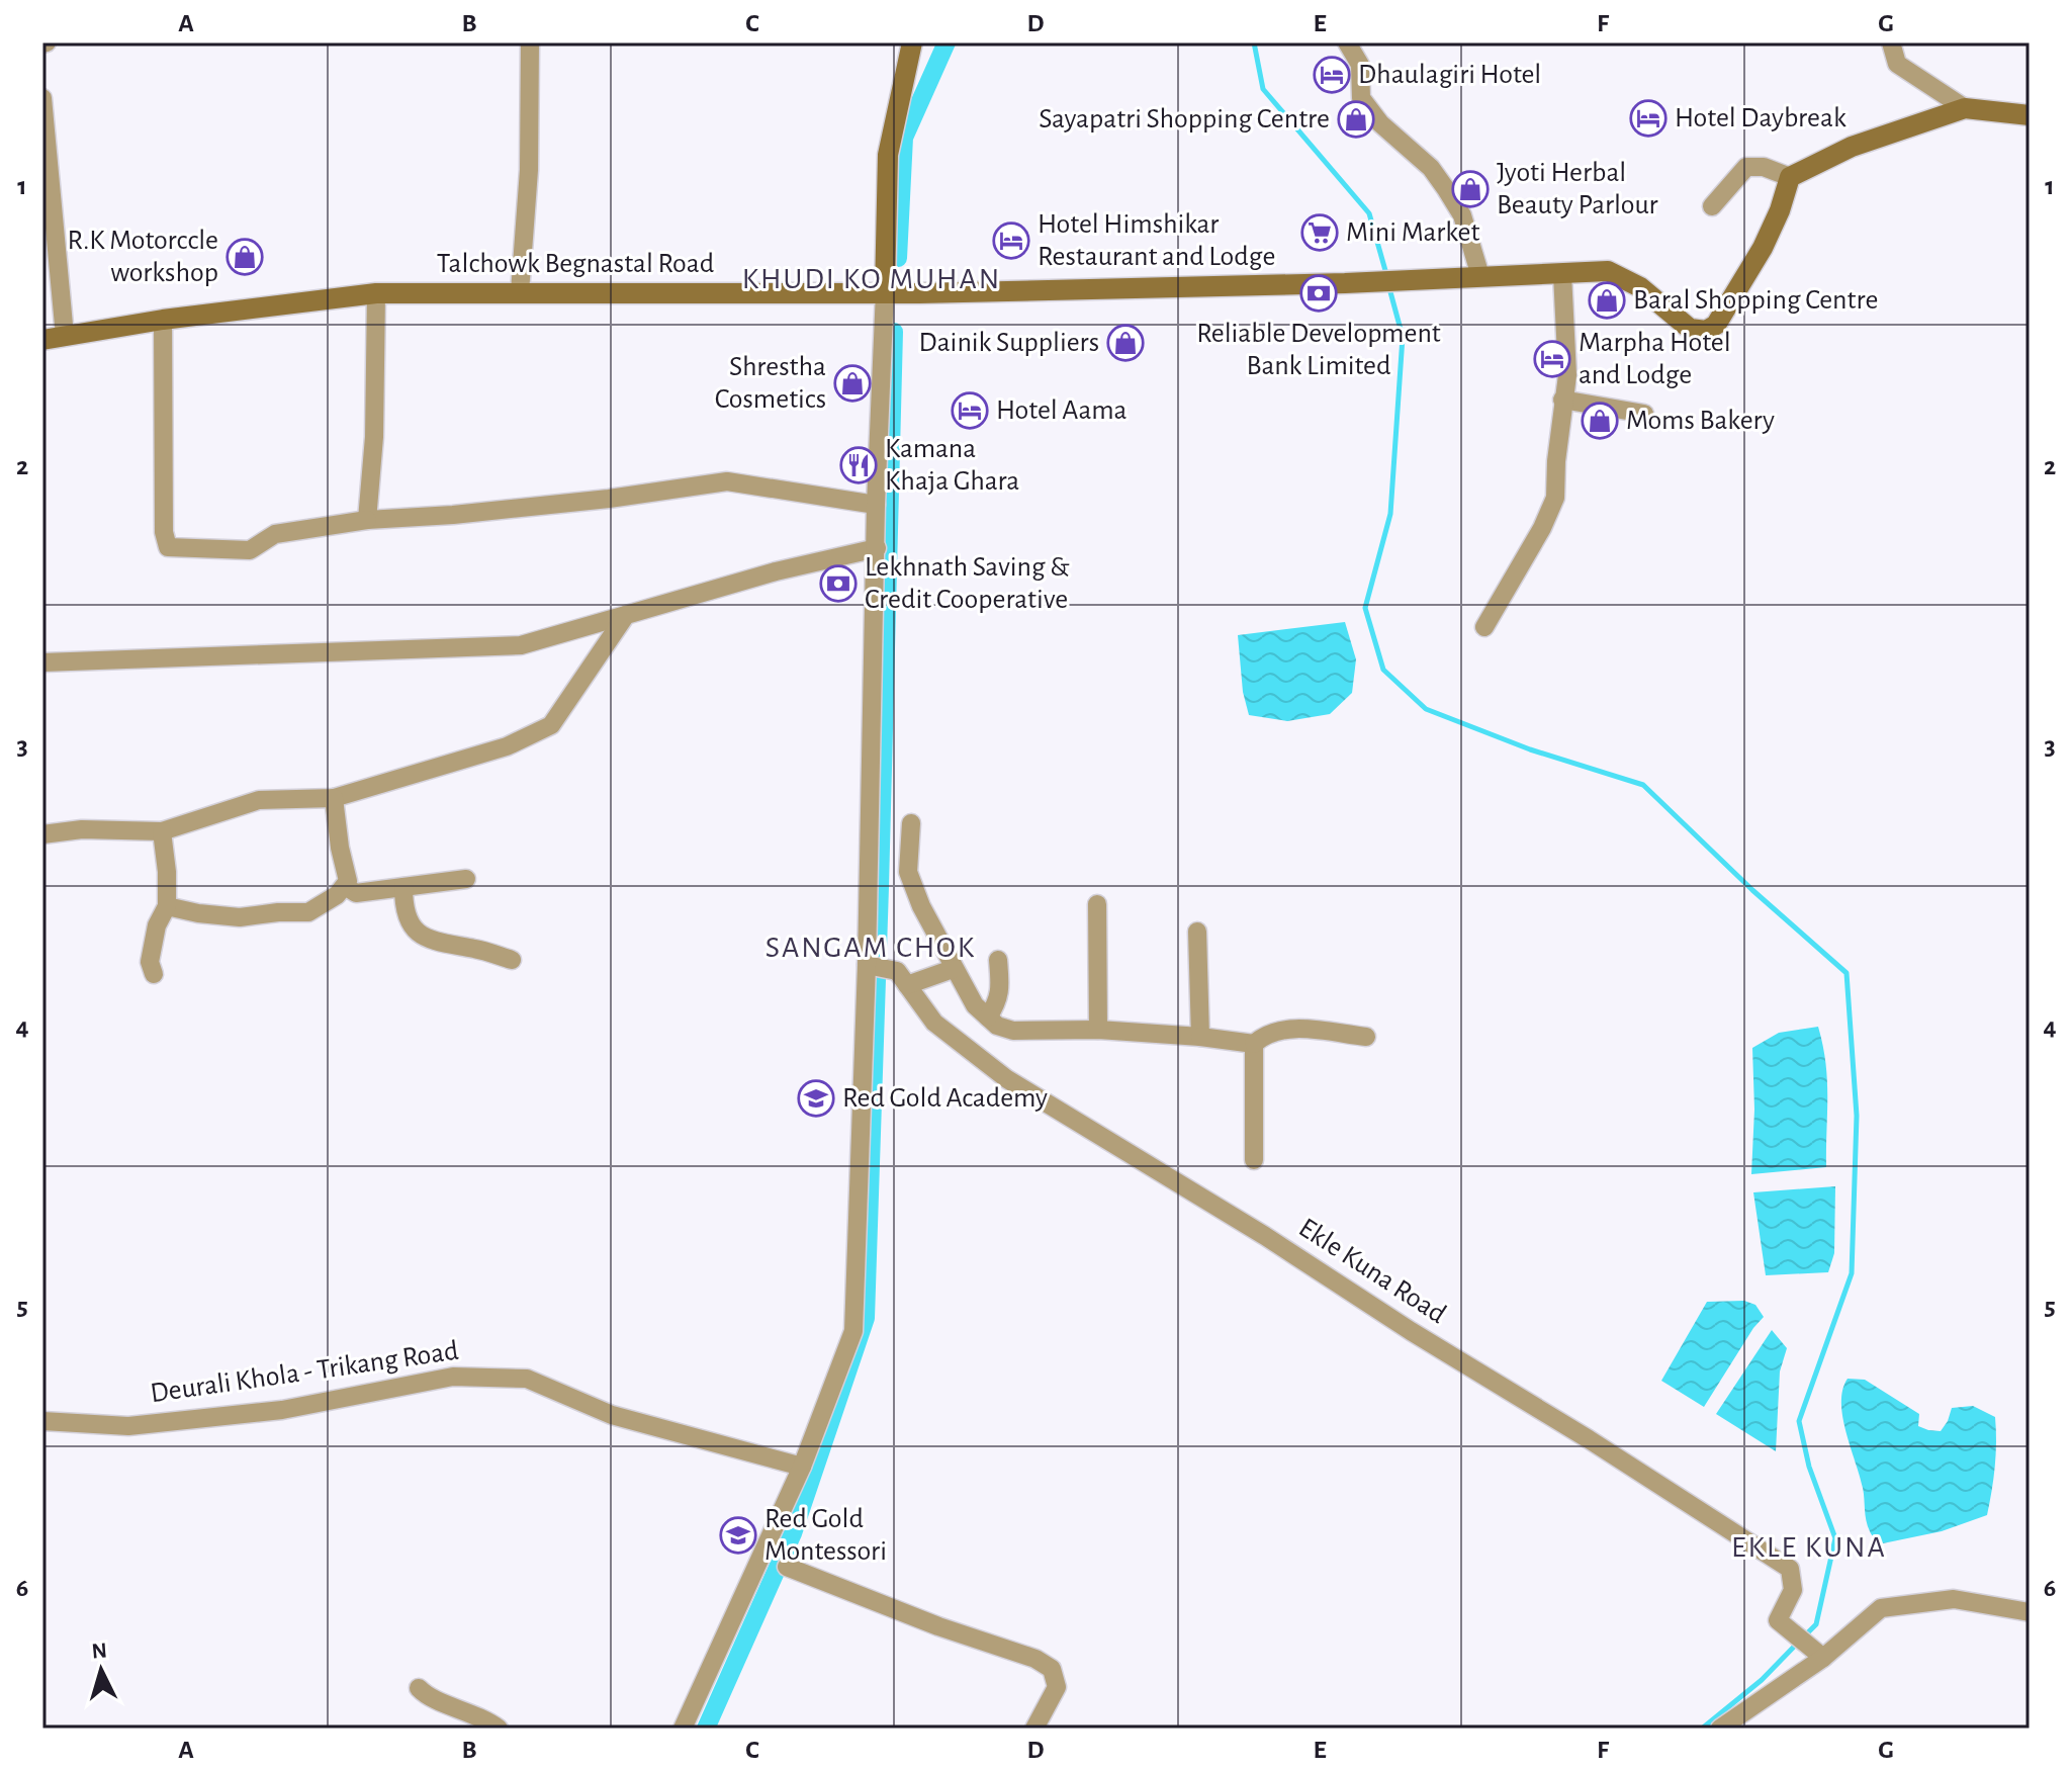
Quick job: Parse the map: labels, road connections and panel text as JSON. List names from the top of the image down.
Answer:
{
  "streets": {
    "main road": ["Talchowk Begnastal Road"],
    "street": ["Ekle Kuna Road", "Deurali Khola - Trikang Road"]
  },
  "districts": ["KHUDI KO MUHAN", "SANGAM CHOK", "EKLE KUNA"],
  "places": {
    "hotel": [
      "Dhaulagiri Hotel",
      "Hotel Daybreak",
      "Hotel Himshikar Restaurant and Lodge",
      "Marpha Hotel and Lodge",
      "Hotel Aama"
    ],
    "shop": [
      "Sayapatri Shopping Centre",
      "Jyoti Herbal Beauty Parlour",
      "R.K Motorccle workshop",
      "Baral Shopping Centre",
      "Dainik Suppliers",
      "Shrestha Cosmetics",
      "Moms Bakery"
    ],
    "supermarket": ["Mini Market"],
    "bank": ["Reliable Development Bank Limited", "Lekhnath Saving & Credit Cooperative"],
    "restaurant": ["Kamana Khaja Ghara"],
    "school or university": ["Red Gold Academy", "Red Gold Montessori"]
  },
  "north": "top",
  "grid": {
    "columns": [
      "A",
      "B",
      "C",
      "D",
      "E",
      "F",
      "G"
    ],
    "rows": [
      "1",
      "2",
      "3",
      "4",
      "5",
      "6"
    ]
  }
}
